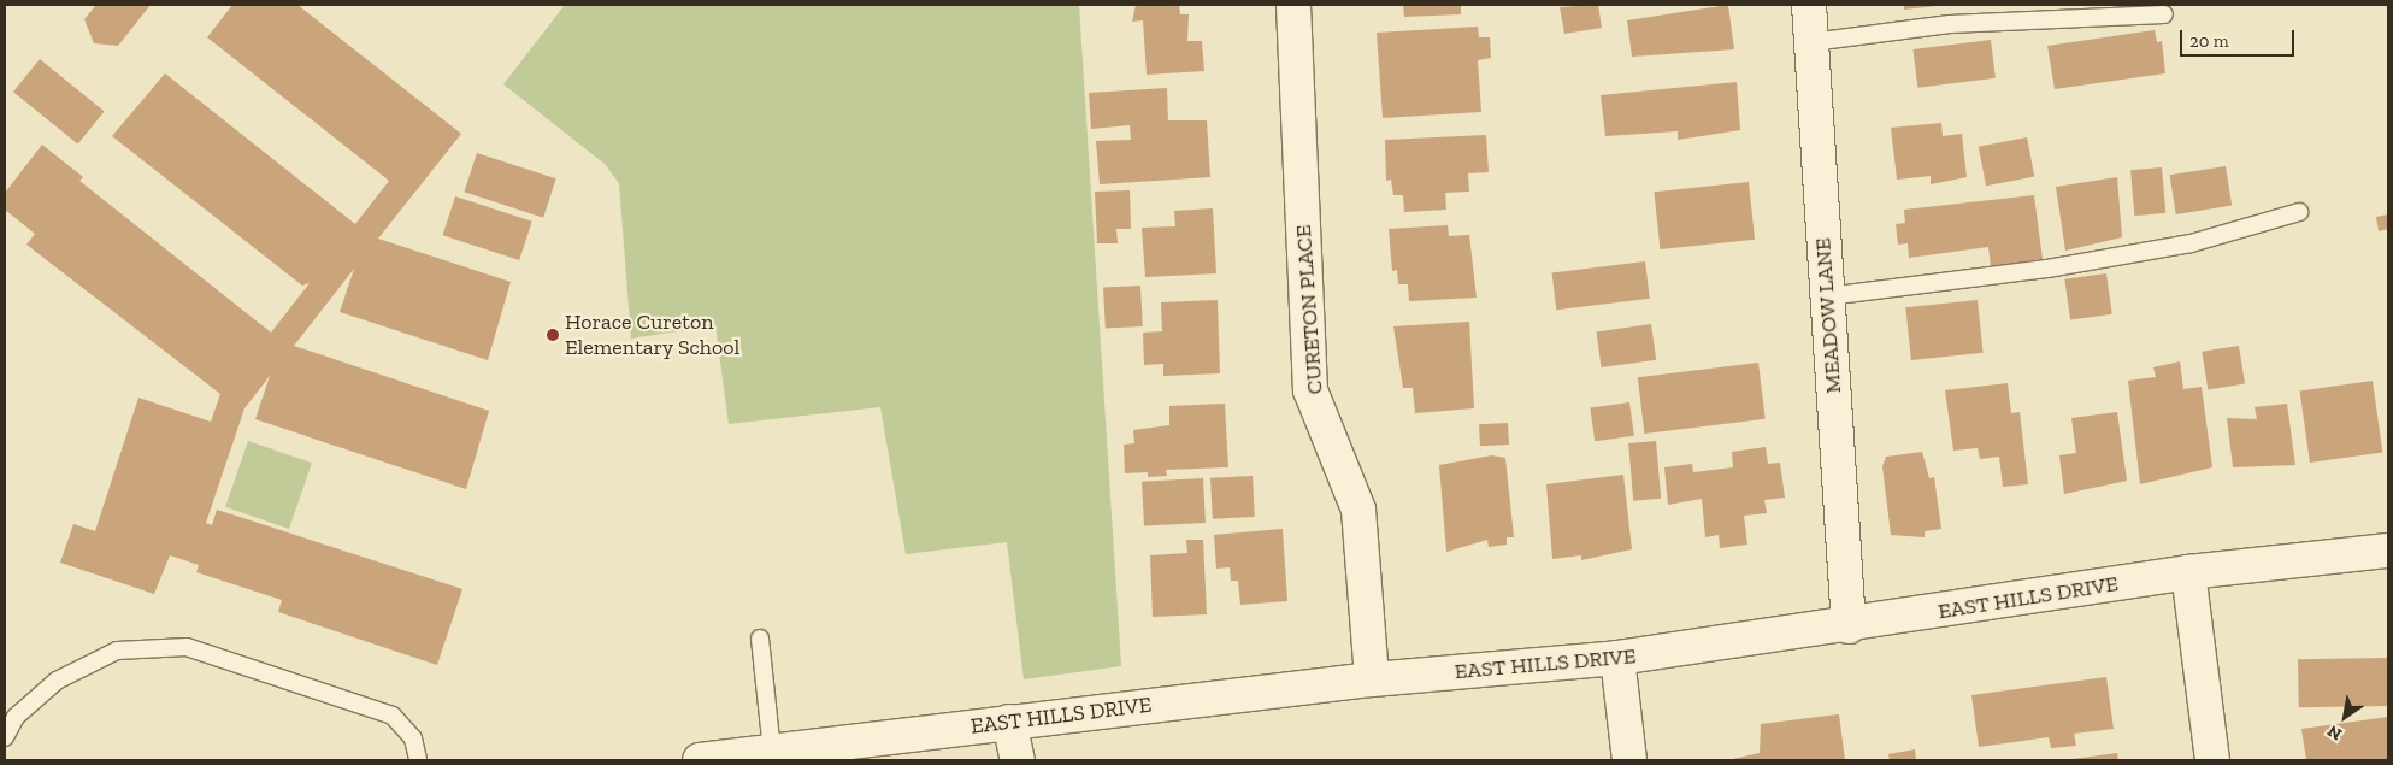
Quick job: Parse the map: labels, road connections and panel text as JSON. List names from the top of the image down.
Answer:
{
  "streets": {
    "street": ["CURETON PLACE", "MEADOW LANE", "EAST HILLS DRIVE"]
  },
  "crossings": [
    ["CURETON PLACE", "EAST HILLS DRIVE"],
    ["MEADOW LANE", "EAST HILLS DRIVE"]
  ],
  "places": ["Horace Cureton Elementary School"],
  "scale_bar": "20 m",
  "north": "bottom left"
}
